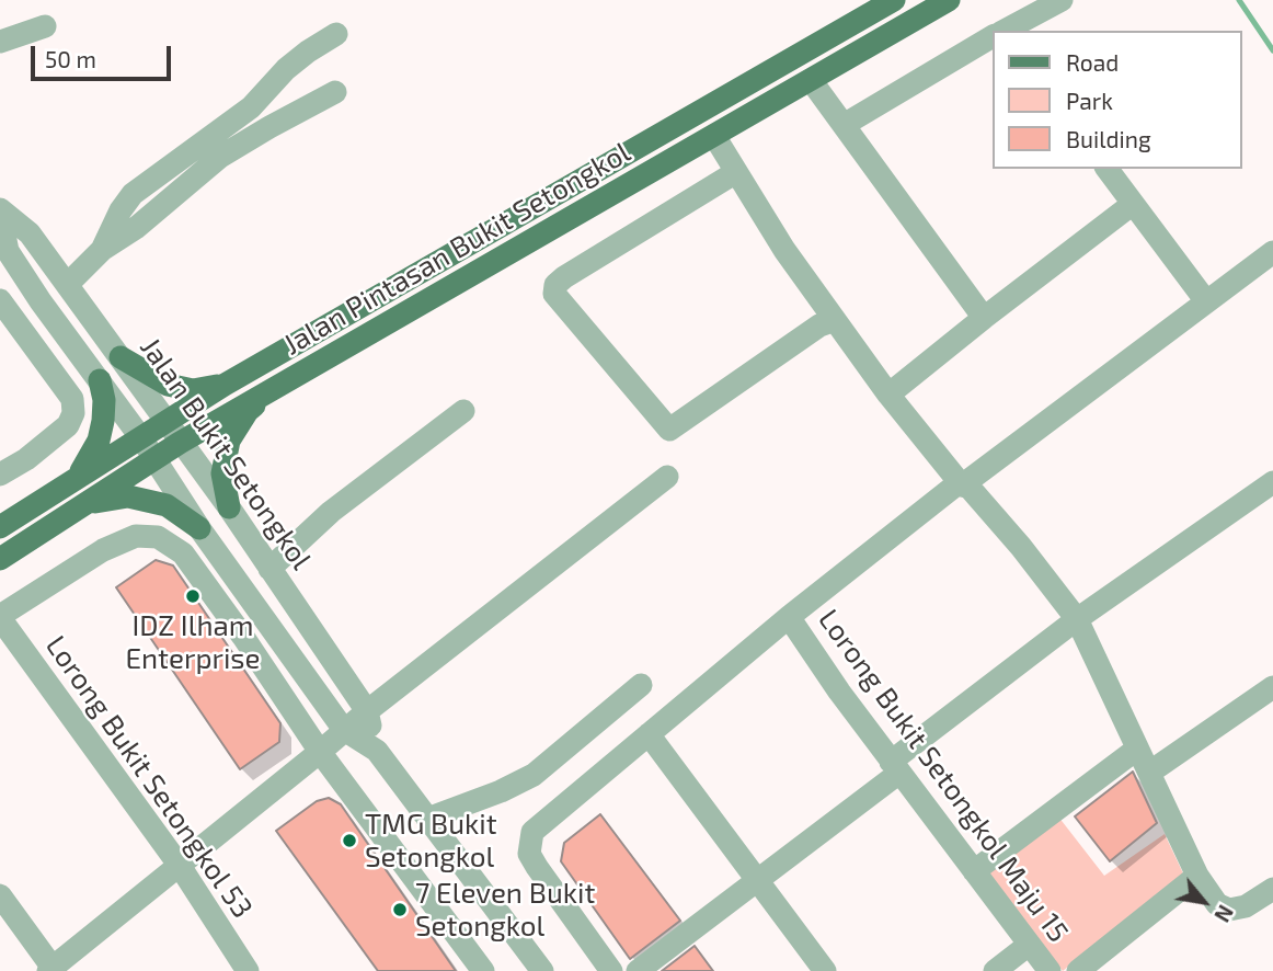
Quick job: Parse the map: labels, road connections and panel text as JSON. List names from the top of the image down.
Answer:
{
  "streets": {
    "main road": ["Jalan Pintasan Bukit Setongkol"],
    "street": ["Jalan Bukit Setongkol", "Lorong Bukit Setongkol Maju 15", "Lorong Bukit Setongkol 53"]
  },
  "crossings": [
    ["Jalan Pintasan Bukit Setongkol", "Jalan Bukit Setongkol"]
  ],
  "places": ["IDZ Ilham Enterprise", "TMG Bukit Setongkol", "7 Eleven Bukit Setongkol"],
  "legend": ["Road", "Park", "Building"],
  "scale_bar": "50 m",
  "north": "bottom right"
}
